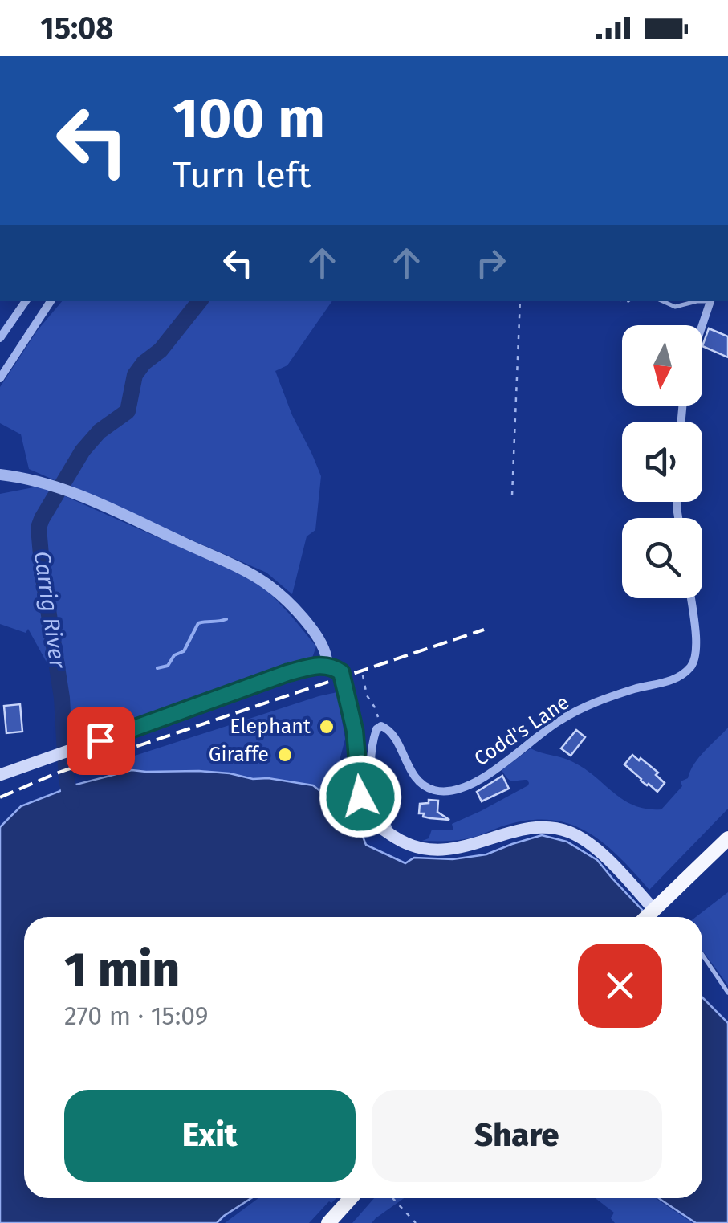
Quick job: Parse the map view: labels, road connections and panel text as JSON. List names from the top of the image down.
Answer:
{
  "streets": {
    "street": ["Codd's Lane"]
  },
  "water": ["Carrig River"],
  "places": ["Elephant", "Giraffe"],
  "north": "bottom",
  "page": {
    "status": "15:08",
    "turn": ["100 m", "Turn left"],
    "heading": ["1 min", "270 m · 15:09"],
    "buttons": ["Exit", "Share"]
  }
}
